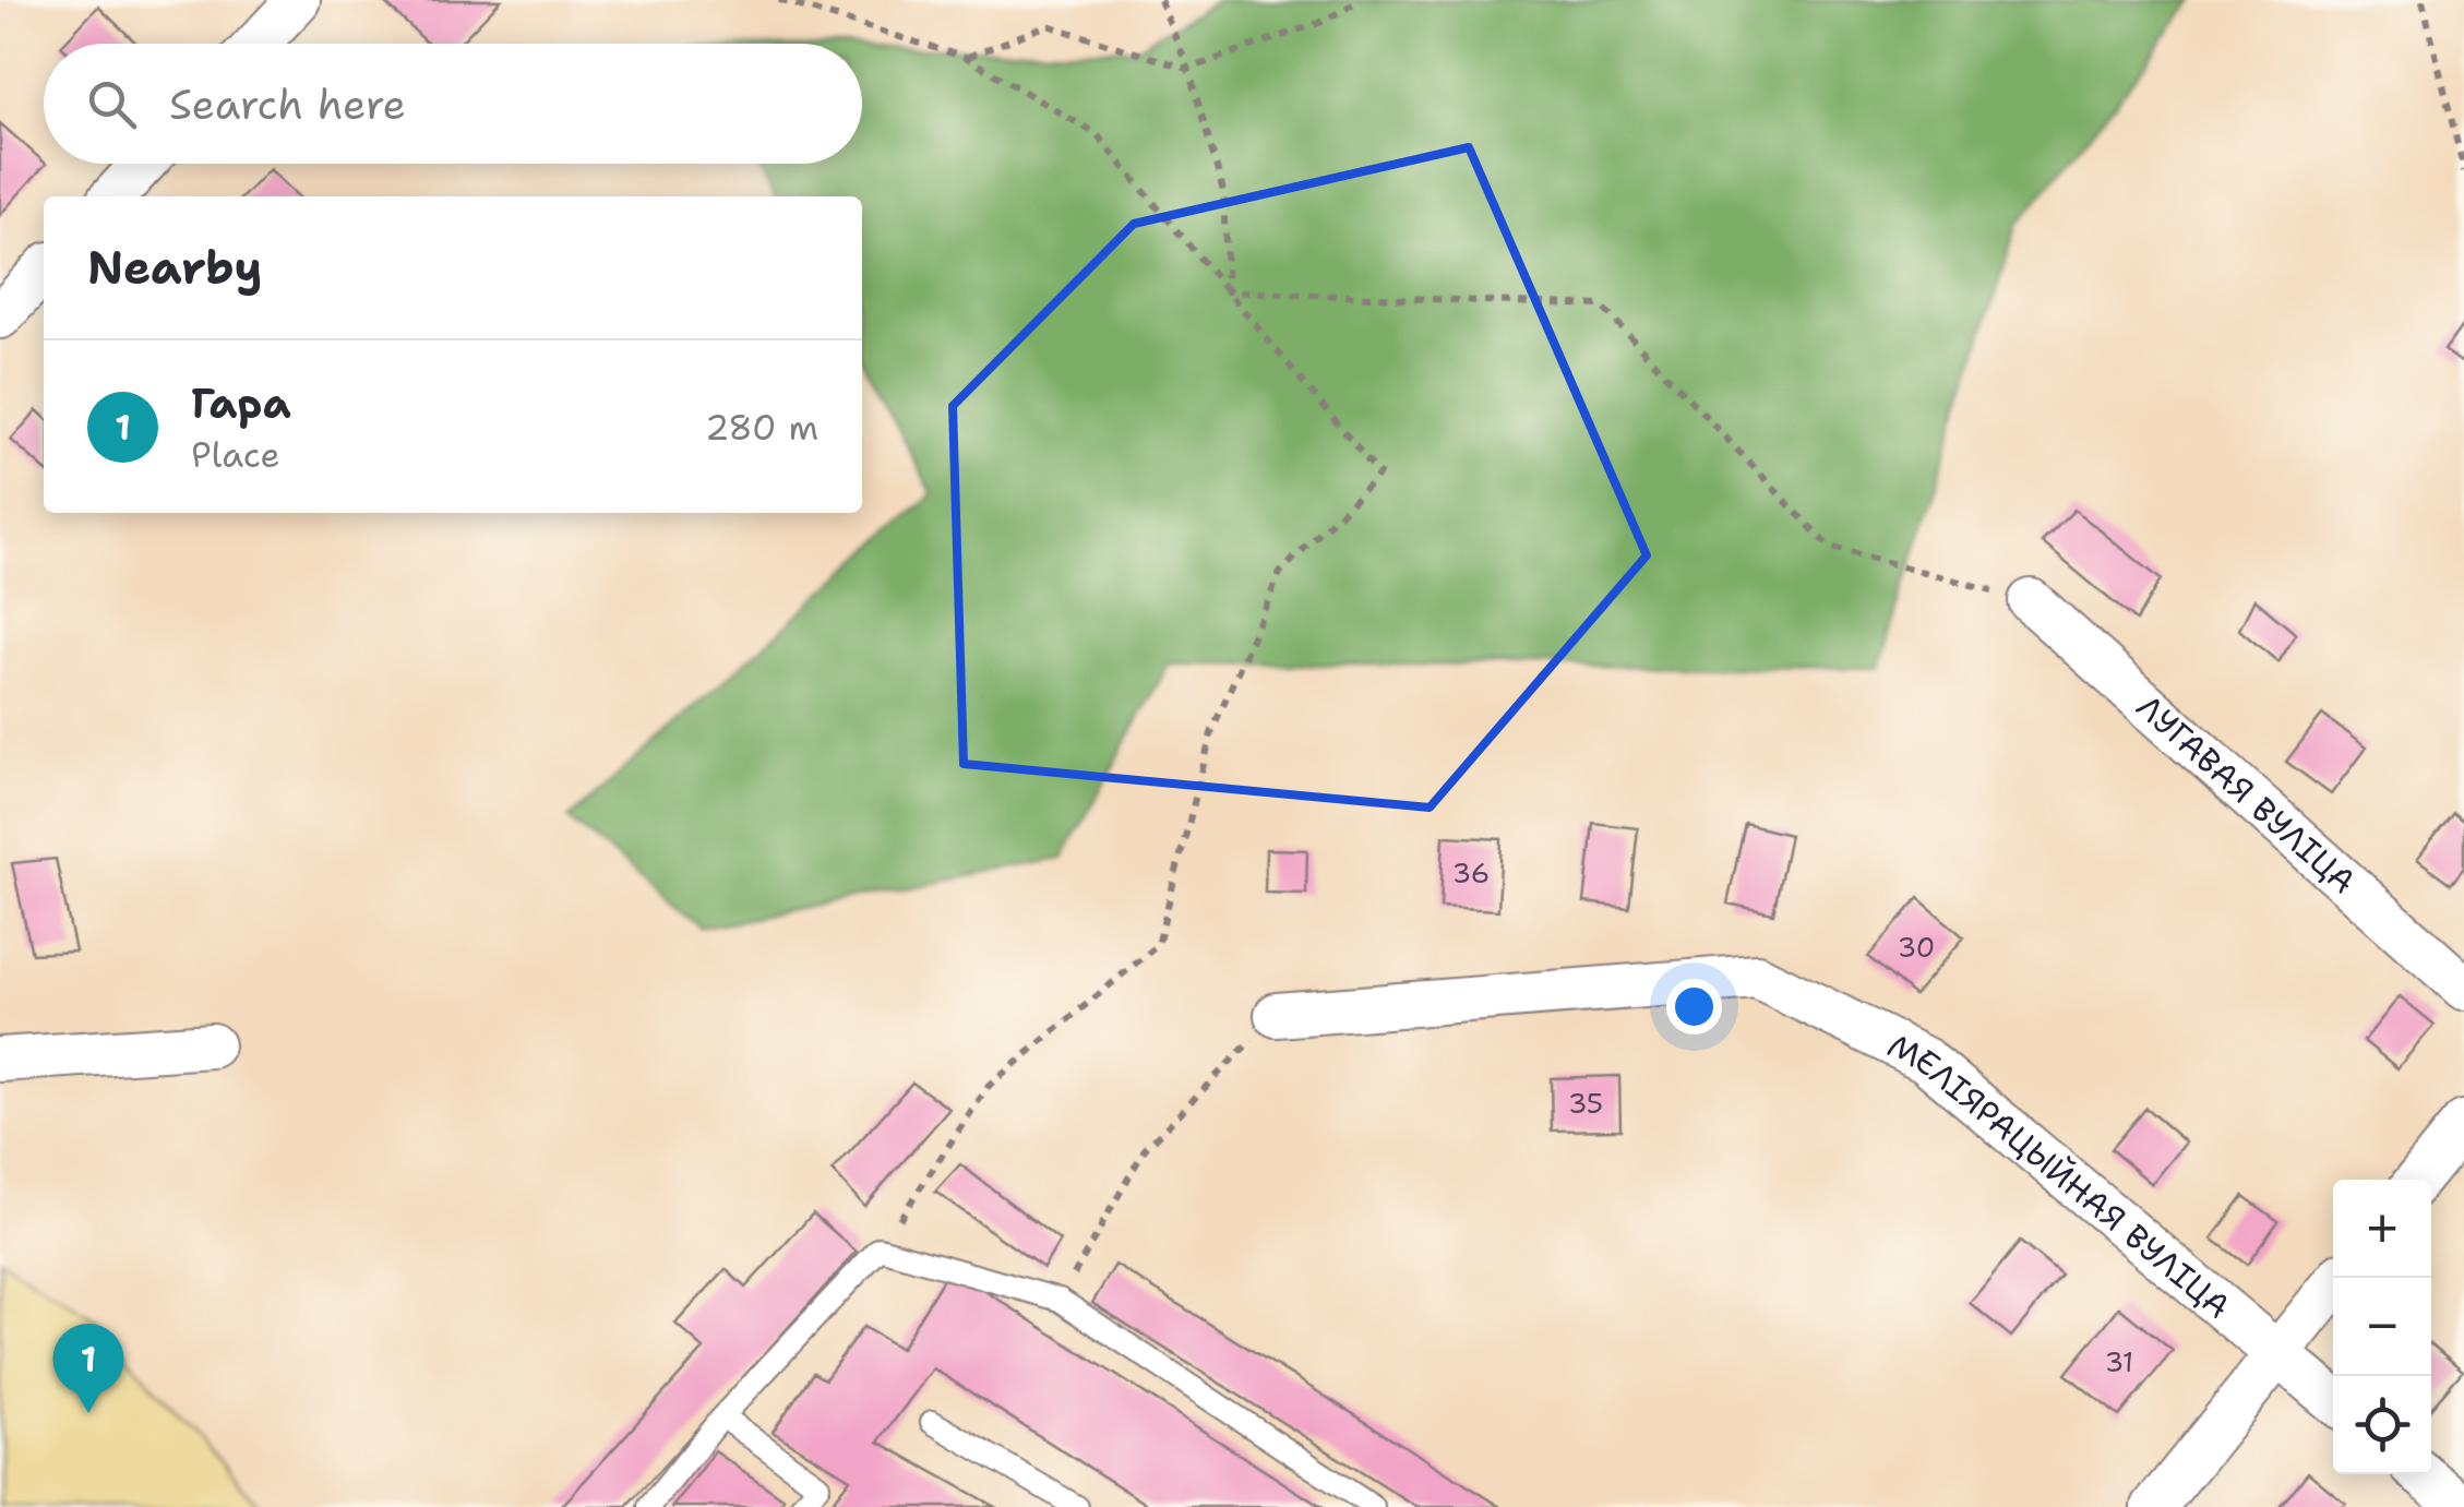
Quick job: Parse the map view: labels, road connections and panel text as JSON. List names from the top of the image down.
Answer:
{
  "streets": {
    "street": ["ЛУГАВАЯ ВУЛІЦА", "МЕЛІЯРАЦЫЙНАЯ ВУЛІЦА"]
  },
  "house_numbers": [
    "36",
    "30",
    "35",
    "31"
  ],
  "page": {
    "search": "Search here",
    "heading": "Nearby",
    "list": [
      {
        "mark": "1",
        "name": "Гара",
        "note": "Place",
        "value": "280 m"
      }
    ],
    "map_buttons": ["+", "−"],
    "pins": "1"
  }
}
